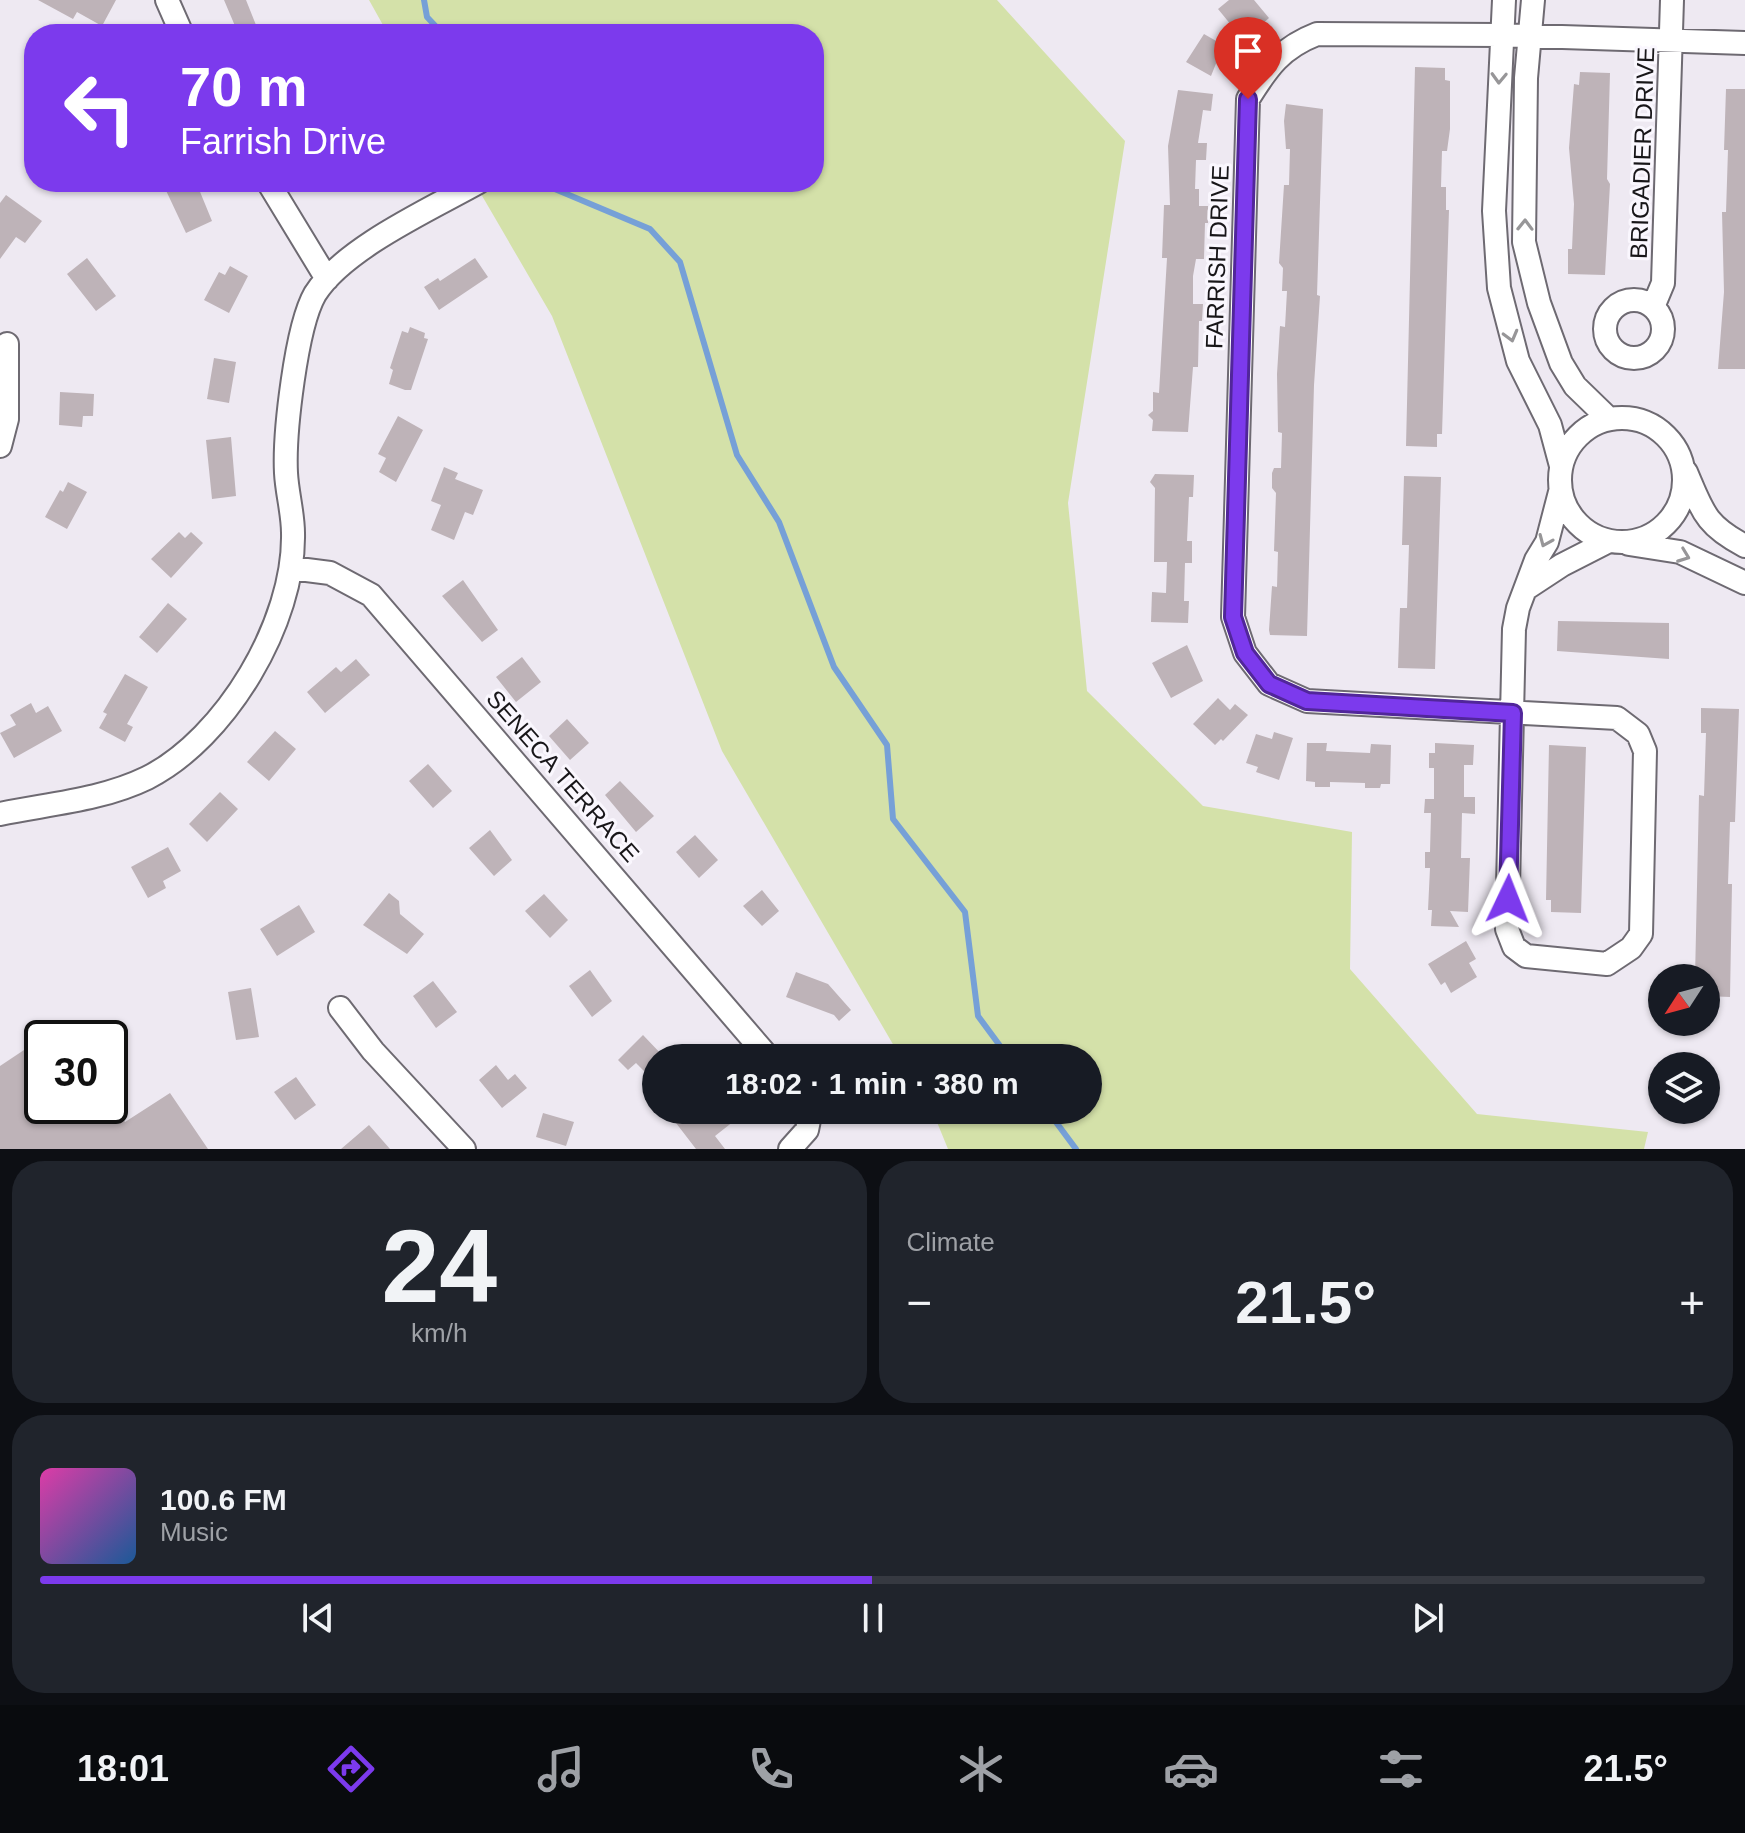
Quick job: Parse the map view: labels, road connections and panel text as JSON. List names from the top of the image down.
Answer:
{
  "streets": {
    "street": ["BRIGADIER DRIVE", "FARRISH DRIVE", "SENECA TERRACE"]
  },
  "crossings": [
    ["BRIGADIER DRIVE", "FARRISH DRIVE"]
  ],
  "north": "bottom left",
  "page": {
    "turn": ["70 m", "Farrish Drive"],
    "limit": "30",
    "trip": "18:02 · 1 min · 380 m",
    "tile": [
      ["24", "km/h"],
      "Climate"
    ],
    "heat": ["−", "21.5°", "+"],
    "song": ["100.6 FM", "Music"],
    "tabs": ["18:01", "21.5°"]
  }
}
